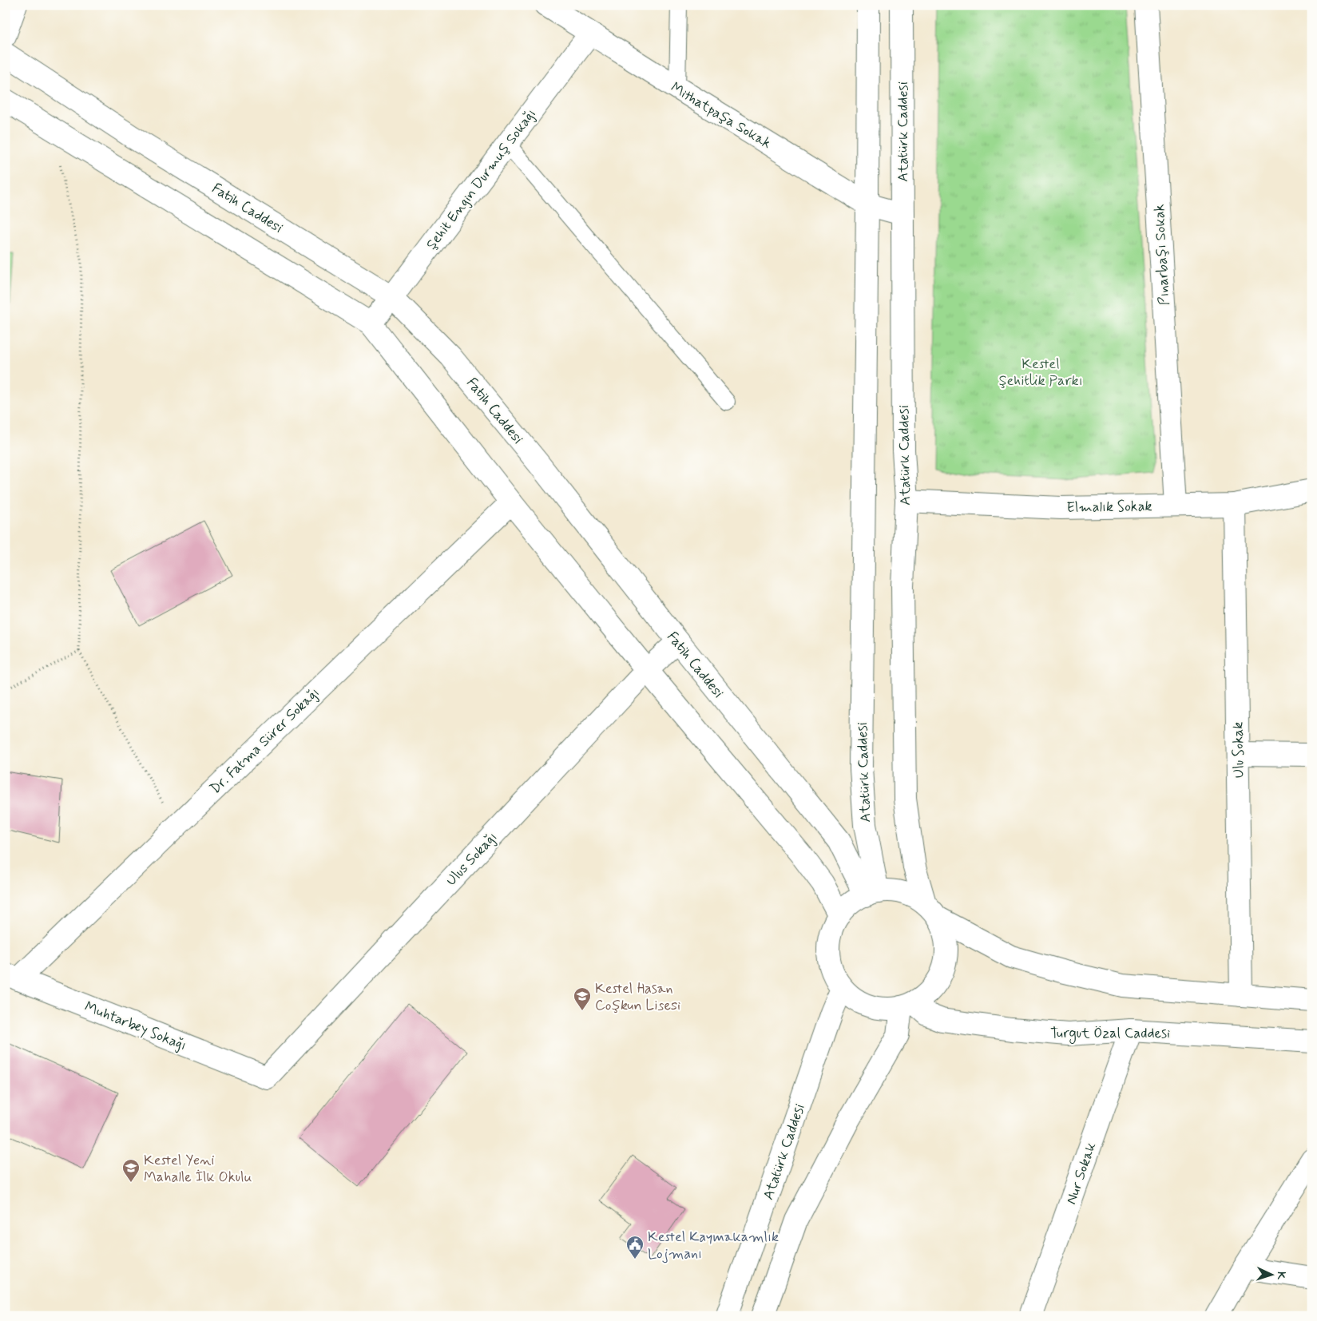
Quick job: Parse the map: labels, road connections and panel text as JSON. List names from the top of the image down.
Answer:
{
  "streets": {
    "main road": [
      "Mithatpaşa Sokak",
      "Atatürk Caddesi",
      "Şehit Engin Durmuş Sokağı",
      "Fatih Caddesi",
      "Pınarbaşı Sokak",
      "Elmalık Sokak",
      "Dr. Fatma Sürer Sokağı",
      "Ulu Sokak",
      "Ulus Sokağı",
      "Muhtarbey Sokağı",
      "Turgut Özal Caddesi",
      "Nur Sokak"
    ]
  },
  "crossings": [
    ["Mithatpaşa Sokak", "Atatürk Caddesi"],
    ["Mithatpaşa Sokak", "Şehit Engin Durmuş Sokağı"],
    ["Atatürk Caddesi", "Fatih Caddesi"],
    ["Atatürk Caddesi", "Elmalık Sokak"],
    ["Atatürk Caddesi", "Turgut Özal Caddesi"],
    ["Şehit Engin Durmuş Sokağı", "Fatih Caddesi"],
    ["Fatih Caddesi", "Ulus Sokağı"],
    ["Fatih Caddesi", "Turgut Özal Caddesi"],
    ["Pınarbaşı Sokak", "Elmalık Sokak"],
    ["Elmalık Sokak", "Ulu Sokak"],
    ["Dr. Fatma Sürer Sokağı", "Muhtarbey Sokağı"],
    ["Ulus Sokağı", "Muhtarbey Sokağı"],
    ["Turgut Özal Caddesi", "Nur Sokak"]
  ],
  "parks": ["Kestel Şehitlik Parkı"],
  "places": {
    "school or university": ["Kestel Hasan Coşkun Lisesi", "Kestel Yeni Mahalle İlk Okulu"],
    "public building": ["Kestel Kaymakamlık Lojmanı"]
  },
  "north": "right"
}
